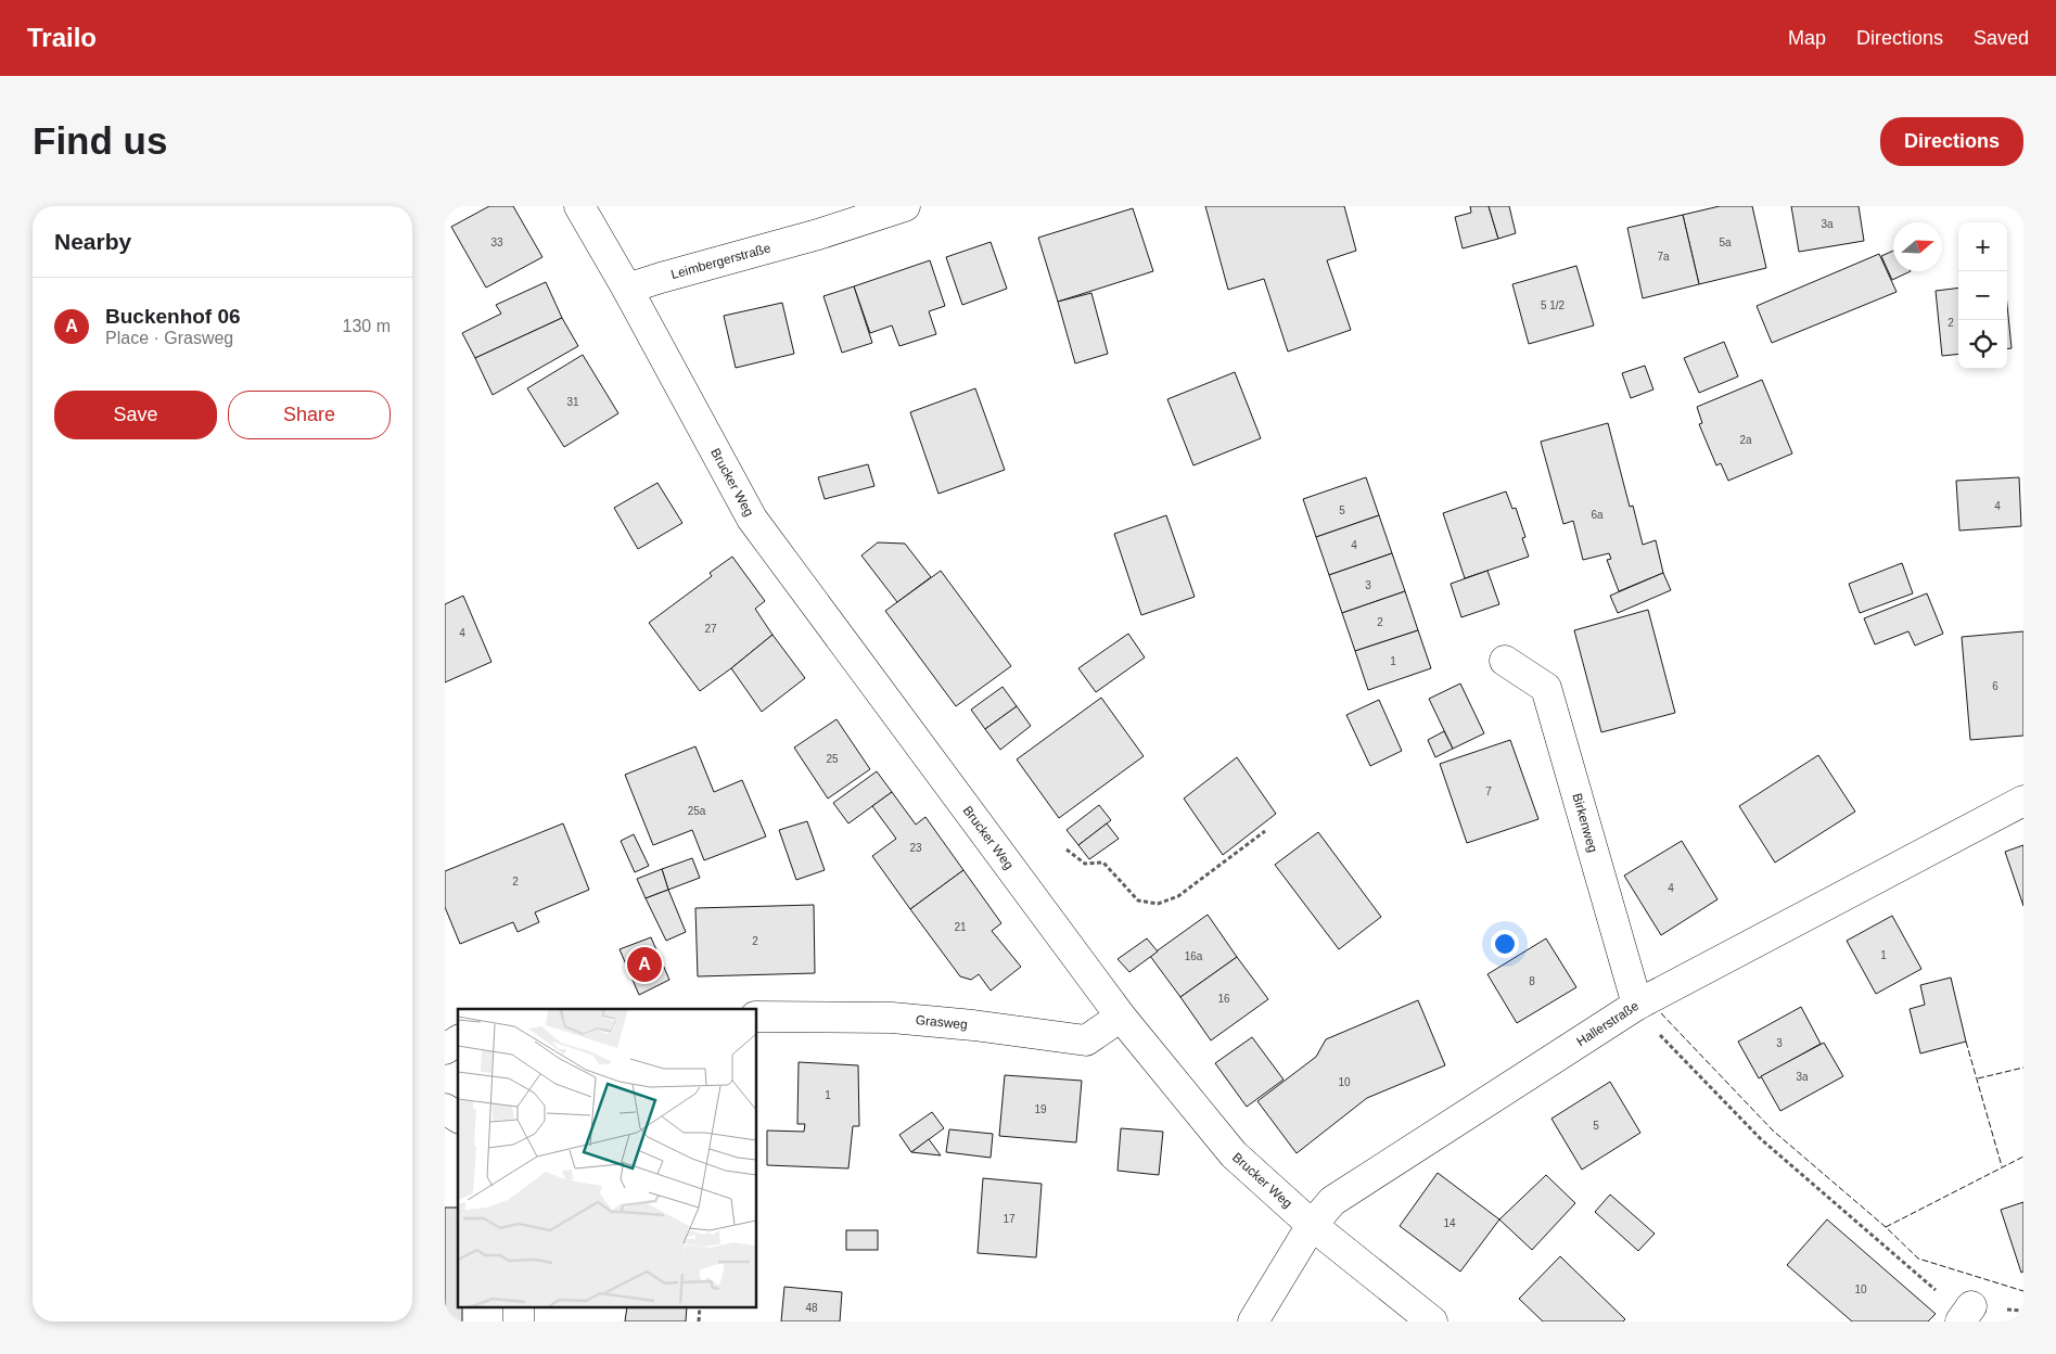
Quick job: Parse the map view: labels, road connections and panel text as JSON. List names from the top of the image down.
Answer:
{
  "streets": {
    "street": [
      "Leimbergerstraße",
      "Brucker Weg",
      "Birkenweg",
      "Grasweg",
      "Hallerstraße"
    ]
  },
  "crossings": [
    ["Leimbergerstraße", "Brucker Weg"],
    ["Brucker Weg", "Grasweg"],
    ["Brucker Weg", "Hallerstraße"],
    ["Birkenweg", "Hallerstraße"]
  ],
  "house_numbers": [
    "3a",
    "33",
    "5a",
    "7a",
    "5 1/2",
    "2",
    "31",
    "2a",
    "4",
    "5",
    "6a",
    "4",
    "3",
    "2",
    "27",
    "4",
    "1",
    "6",
    "25",
    "7",
    "25a",
    "23",
    "2",
    "4",
    "21",
    "2",
    "1",
    "16a",
    "8",
    "16",
    "3",
    "3a",
    "10",
    "1",
    "19",
    "5",
    "17",
    "14",
    "10",
    "48"
  ],
  "north": "right",
  "page": {
    "header": "Trailo",
    "nav": ["Map", "Directions", "Saved"],
    "buttons": [
      "Directions",
      ["Save", "Share"]
    ],
    "title": "Find us",
    "heading": "Nearby",
    "map_buttons": ["+", "−"],
    "list": [
      {
        "mark": "A",
        "name": "Buckenhof 06",
        "note": "Place · Grasweg",
        "value": "130 m"
      }
    ],
    "pins": "A"
  }
}
